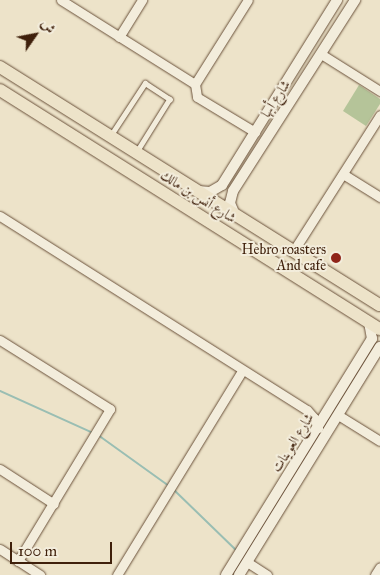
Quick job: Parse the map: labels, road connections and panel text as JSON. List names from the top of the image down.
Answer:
{
  "streets": {
    "main road": ["شارع أنس بن مالك"],
    "street": ["شارع أبها", "شارع العوينات"]
  },
  "crossings": [
    ["شارع أبها", "شارع أنس بن مالك"],
    ["شارع أنس بن مالك", "شارع العوينات"]
  ],
  "places": ["Hebro roasters And cafe"],
  "scale_bar": "100 m",
  "north": "top right"
}
